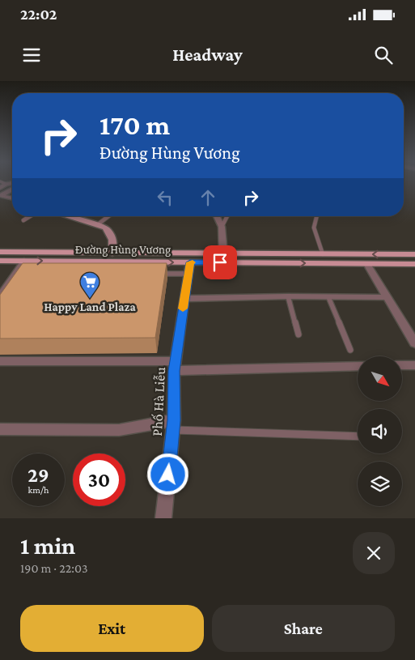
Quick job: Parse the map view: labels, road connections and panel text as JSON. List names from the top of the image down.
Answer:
{
  "streets": {
    "main road": ["Đường Hùng Vương"],
    "street": ["Phố Hà Liễu"]
  },
  "crossings": [
    ["Đường Hùng Vương", "Phố Hà Liễu"]
  ],
  "places": {
    "supermarket": ["Happy Land Plaza"]
  },
  "north": "bottom right",
  "page": {
    "status": "22:02",
    "header": "Headway",
    "turn": ["170 m", "Đường Hùng Vương"],
    "speed": "29 km/h",
    "limit": "30",
    "heading": ["1 min", "190 m · 22:03"],
    "buttons": ["Exit", "Share"]
  }
}
